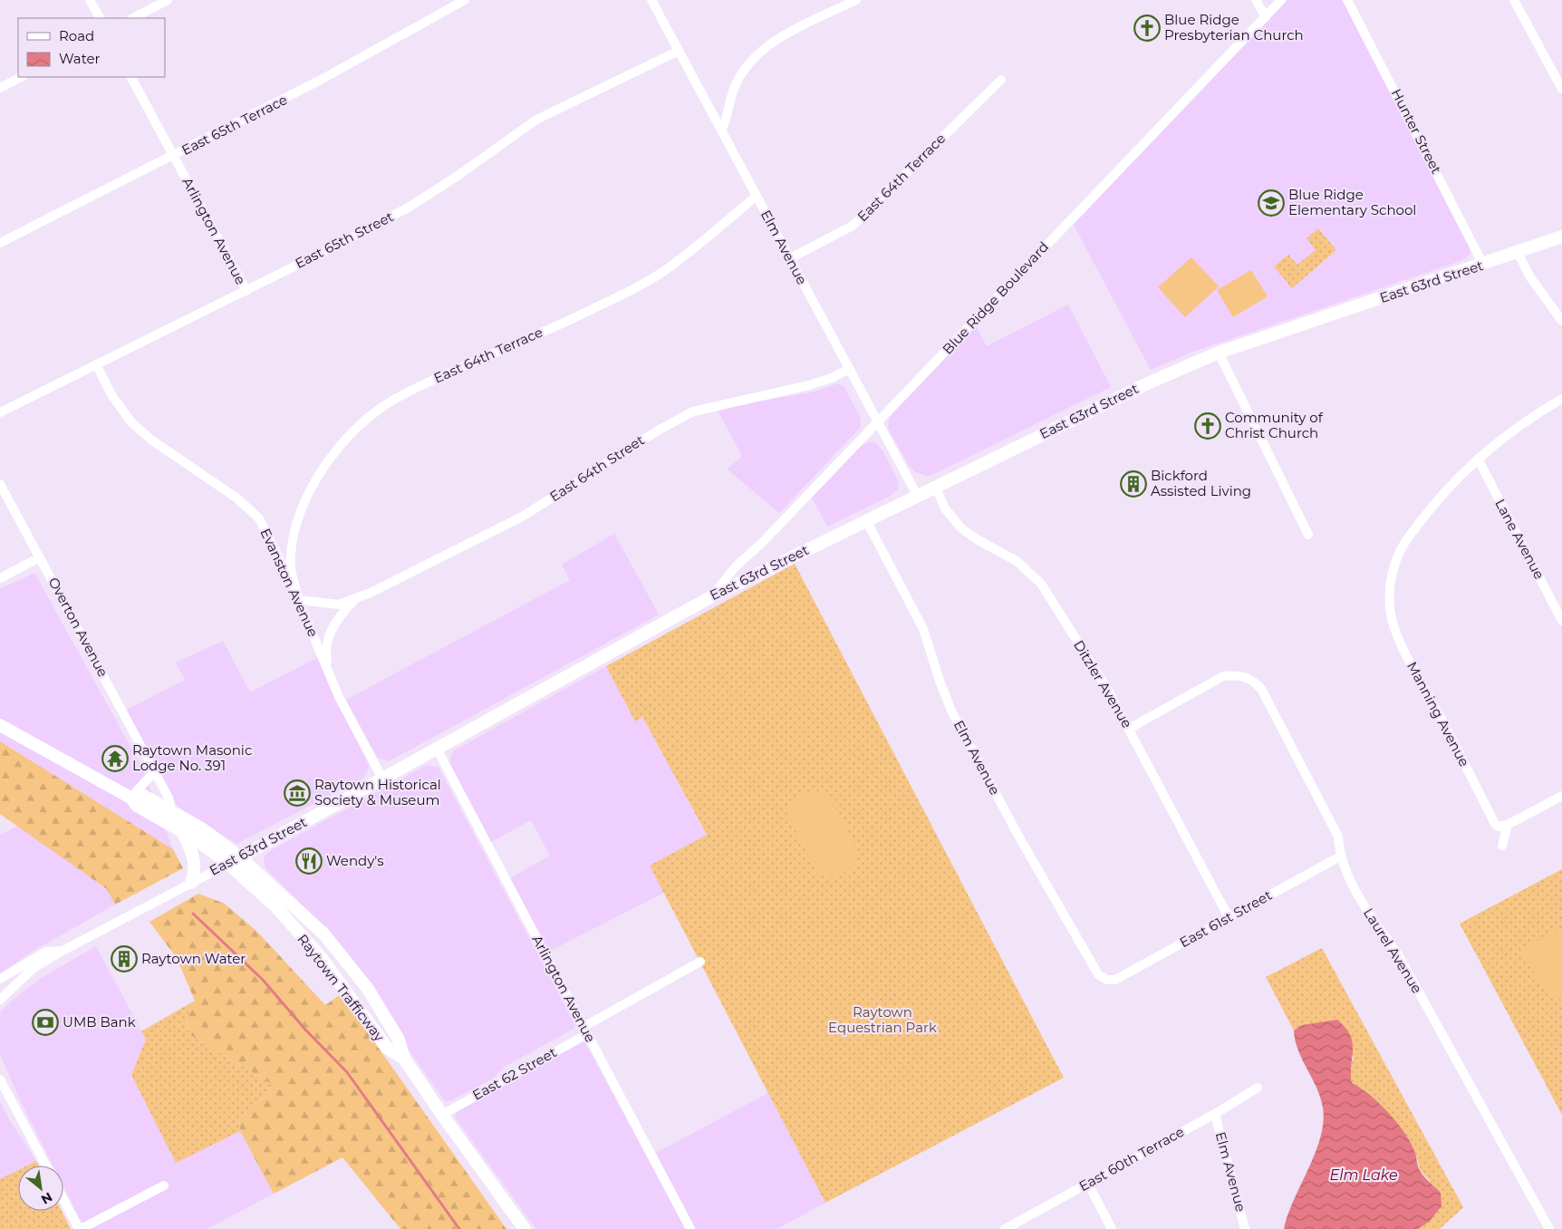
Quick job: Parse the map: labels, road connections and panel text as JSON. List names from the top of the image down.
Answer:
{
  "streets": {
    "main road": ["East 63rd Street", "Raytown Trafficway"],
    "street": [
      "East 65th Terrace",
      "Hunter Street",
      "East 64th Terrace",
      "Arlington Avenue",
      "East 65th Street",
      "Elm Avenue",
      "Blue Ridge Boulevard",
      "East 64th Street",
      "Lane Avenue",
      "Evanston Avenue",
      "Overton Avenue",
      "Ditzler Avenue",
      "Manning Avenue",
      "East 61st Street",
      "Laurel Avenue",
      "East 62 Street",
      "East 60th Terrace"
    ]
  },
  "crossings": [
    ["East 65th Terrace", "Arlington Avenue"],
    ["Hunter Street", "East 63rd Street"],
    ["East 64th Terrace", "Elm Avenue"],
    ["East 64th Terrace", "East 64th Street"],
    ["East 64th Terrace", "Evanston Avenue"],
    ["Arlington Avenue", "East 65th Street"],
    ["Arlington Avenue", "East 63rd Street"],
    ["Arlington Avenue", "East 62 Street"],
    ["East 65th Street", "Elm Avenue"],
    ["East 65th Street", "Evanston Avenue"],
    ["Elm Avenue", "East 63rd Street"],
    ["Elm Avenue", "Blue Ridge Boulevard"],
    ["Elm Avenue", "East 64th Street"],
    ["Elm Avenue", "East 61st Street"],
    ["Elm Avenue", "East 60th Terrace"],
    ["East 63rd Street", "Blue Ridge Boulevard"],
    ["East 63rd Street", "Evanston Avenue"],
    ["East 63rd Street", "Ditzler Avenue"],
    ["East 63rd Street", "Raytown Trafficway"],
    ["East 64th Street", "Evanston Avenue"],
    ["Lane Avenue", "Manning Avenue"],
    ["Overton Avenue", "Raytown Trafficway"],
    ["Ditzler Avenue", "East 61st Street"],
    ["Ditzler Avenue", "Laurel Avenue"],
    ["East 61st Street", "Laurel Avenue"],
    ["Raytown Trafficway", "East 62 Street"]
  ],
  "water": ["Elm Lake"],
  "parks": ["Raytown Equestrian Park"],
  "places": {
    "church": ["Blue Ridge Presbyterian Church", "Community of Christ Church"],
    "school or university": ["Blue Ridge Elementary School"],
    "building": ["Bickford Assisted Living", "Raytown Water"],
    "temple": ["Raytown Masonic Lodge No. 391"],
    "museum": ["Raytown Historical Society & Museum"],
    "restaurant": ["Wendy's"],
    "bank": ["UMB Bank"]
  },
  "legend": ["Road", "Water"],
  "north": "bottom right"
}
